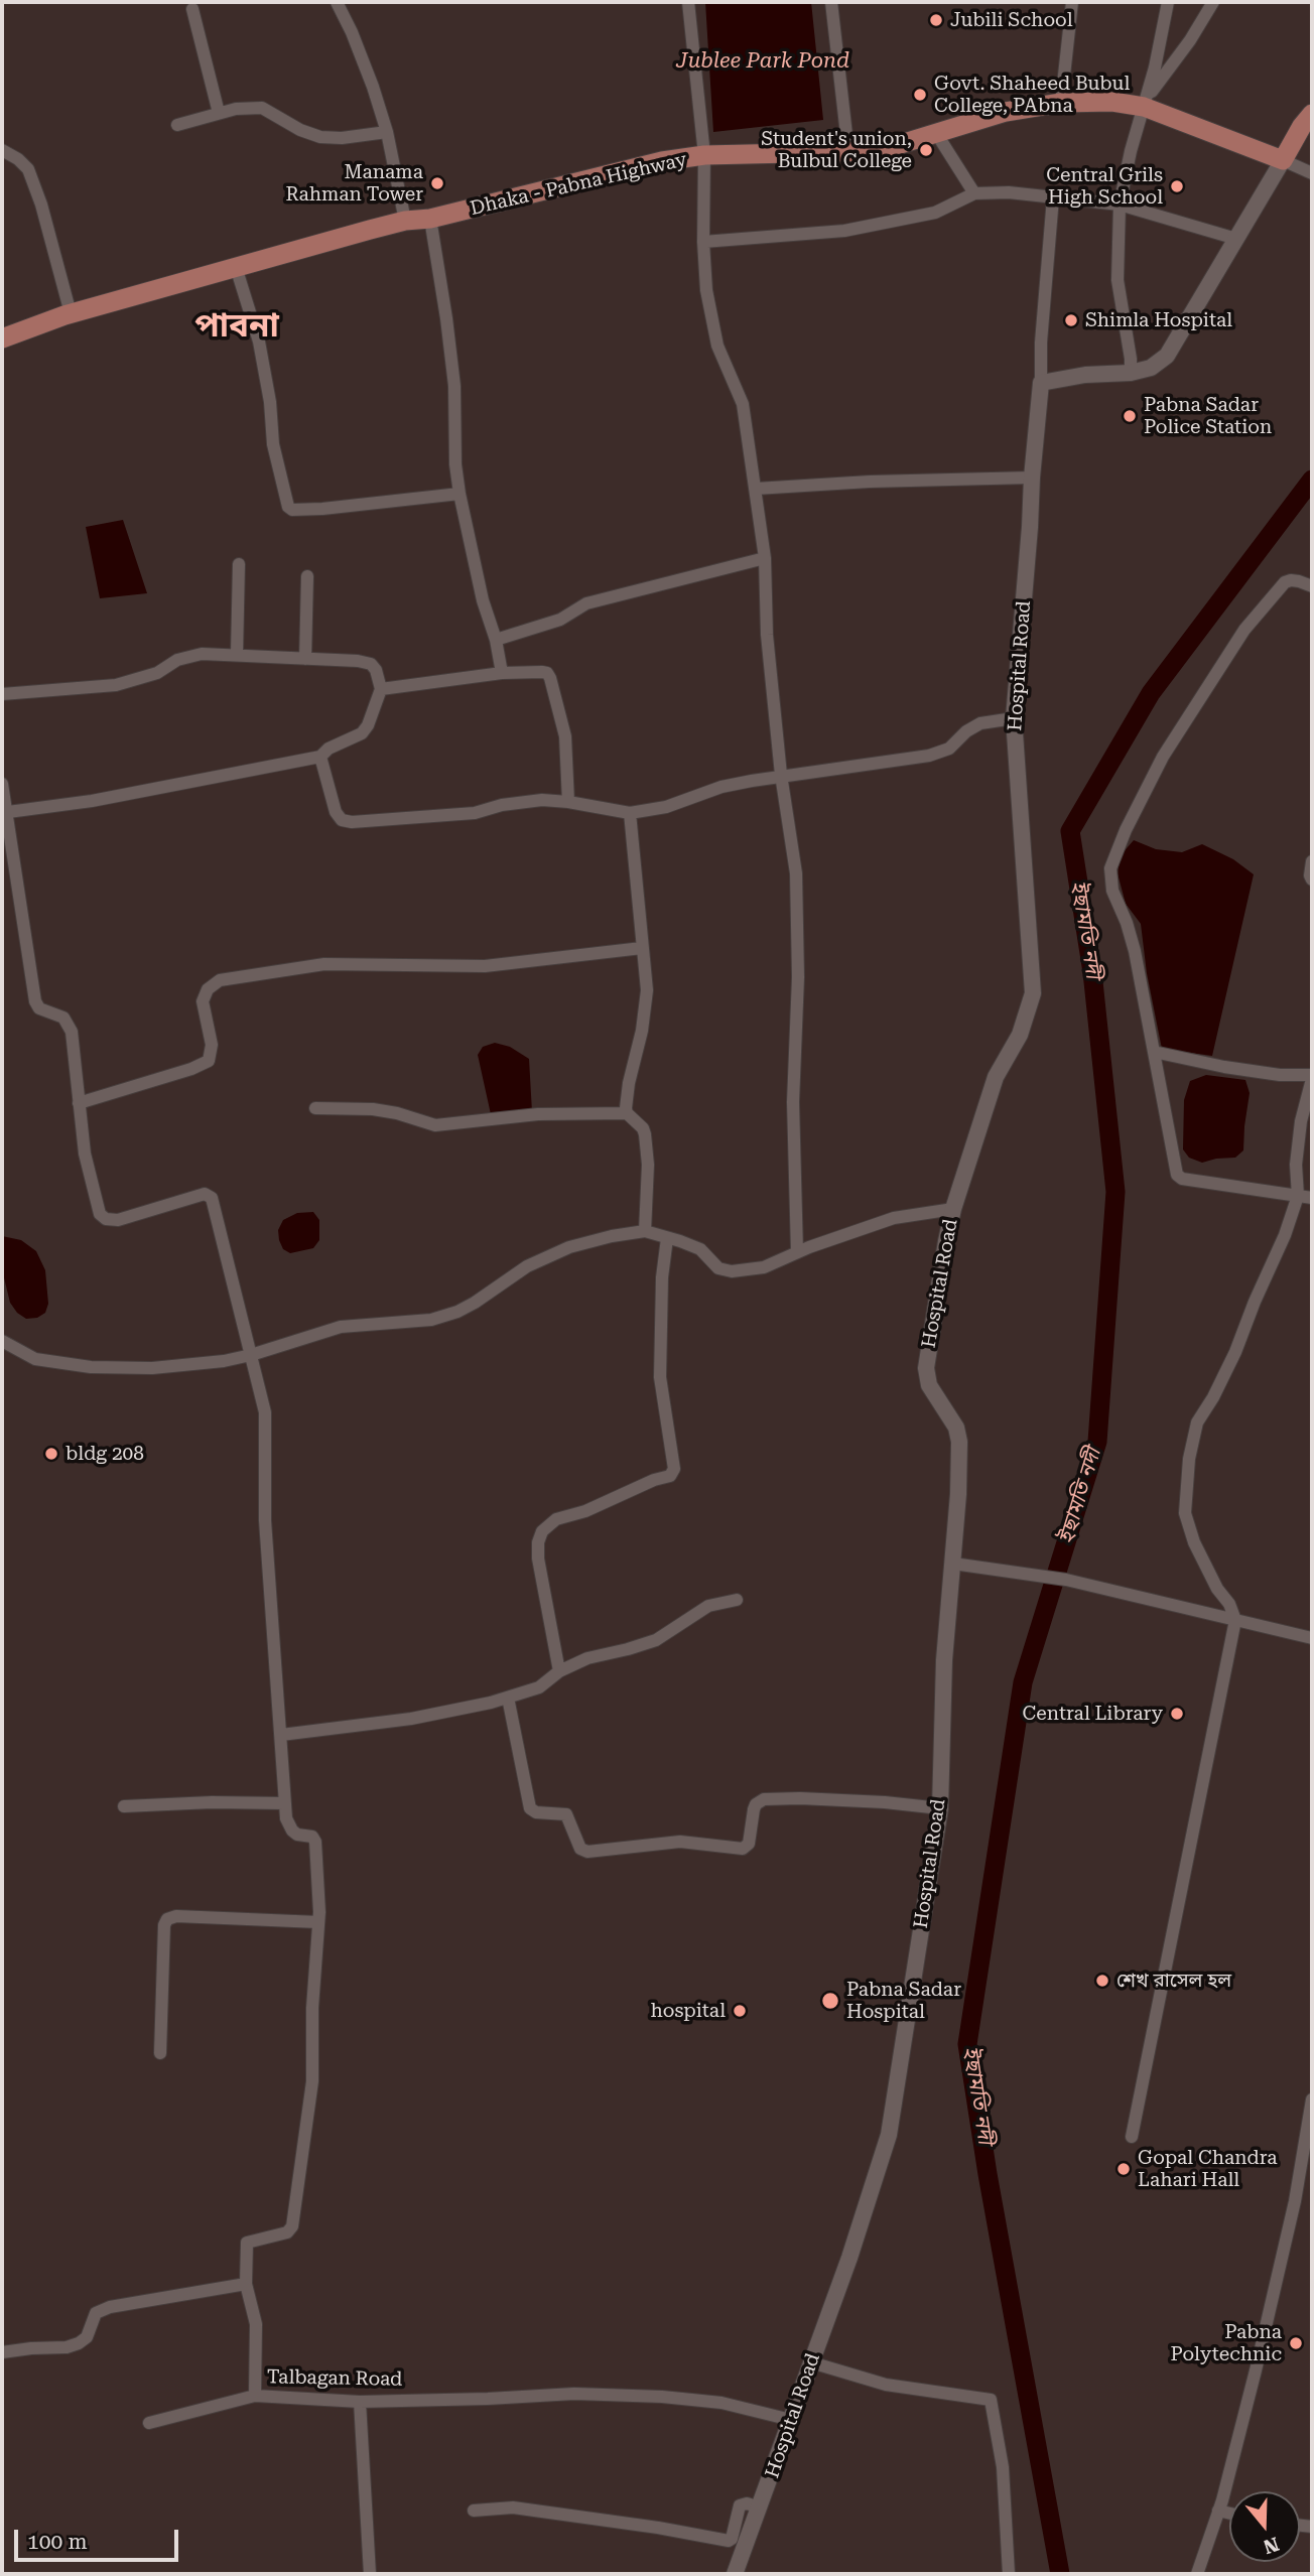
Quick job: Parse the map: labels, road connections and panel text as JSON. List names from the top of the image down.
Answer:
{
  "streets": {
    "main road": ["Dhaka - Pabna Highway", "Hospital Road"],
    "street": ["Talbagan Road"]
  },
  "crossings": [
    ["Hospital Road", "Talbagan Road"]
  ],
  "districts": ["পাবনা"],
  "water": ["Jublee Park Pond", "ইছামতি নদী"],
  "places": [
    "Jubili School",
    "Govt. Shaheed Bubul College, PAbna",
    "Student's union, Bulbul College",
    "Manama Rahman Tower",
    "Central Grils High School",
    "Shimla Hospital",
    "Pabna Sadar Police Station",
    "bldg 208",
    "Central Library",
    "শেখ রাসেল হল",
    "Pabna Sadar Hospital",
    "hospital",
    "Gopal Chandra Lahari Hall",
    "Pabna Polytechnic"
  ],
  "scale_bar": "100 m",
  "north": "bottom"
}
